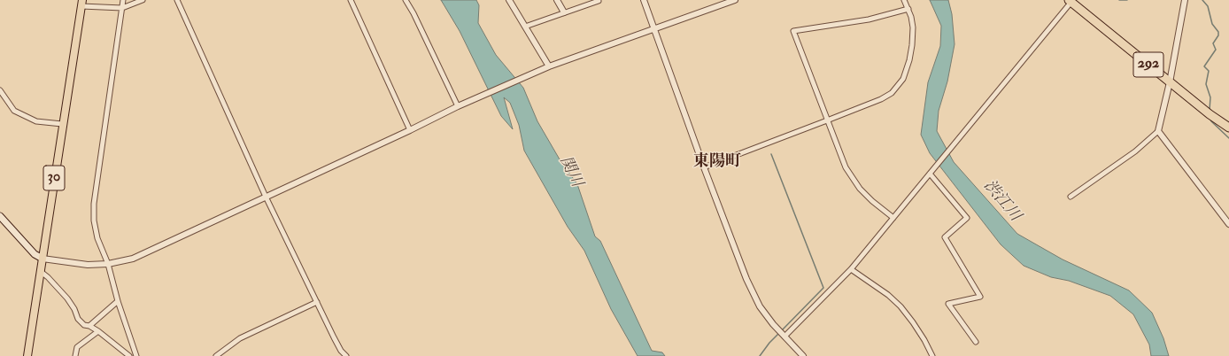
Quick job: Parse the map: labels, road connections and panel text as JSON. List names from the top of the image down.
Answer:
{
  "streets": {
    "highway": ["292"],
    "main road": ["30"]
  },
  "districts": ["東陽町"],
  "water": ["関川", "渋江川"]
}
